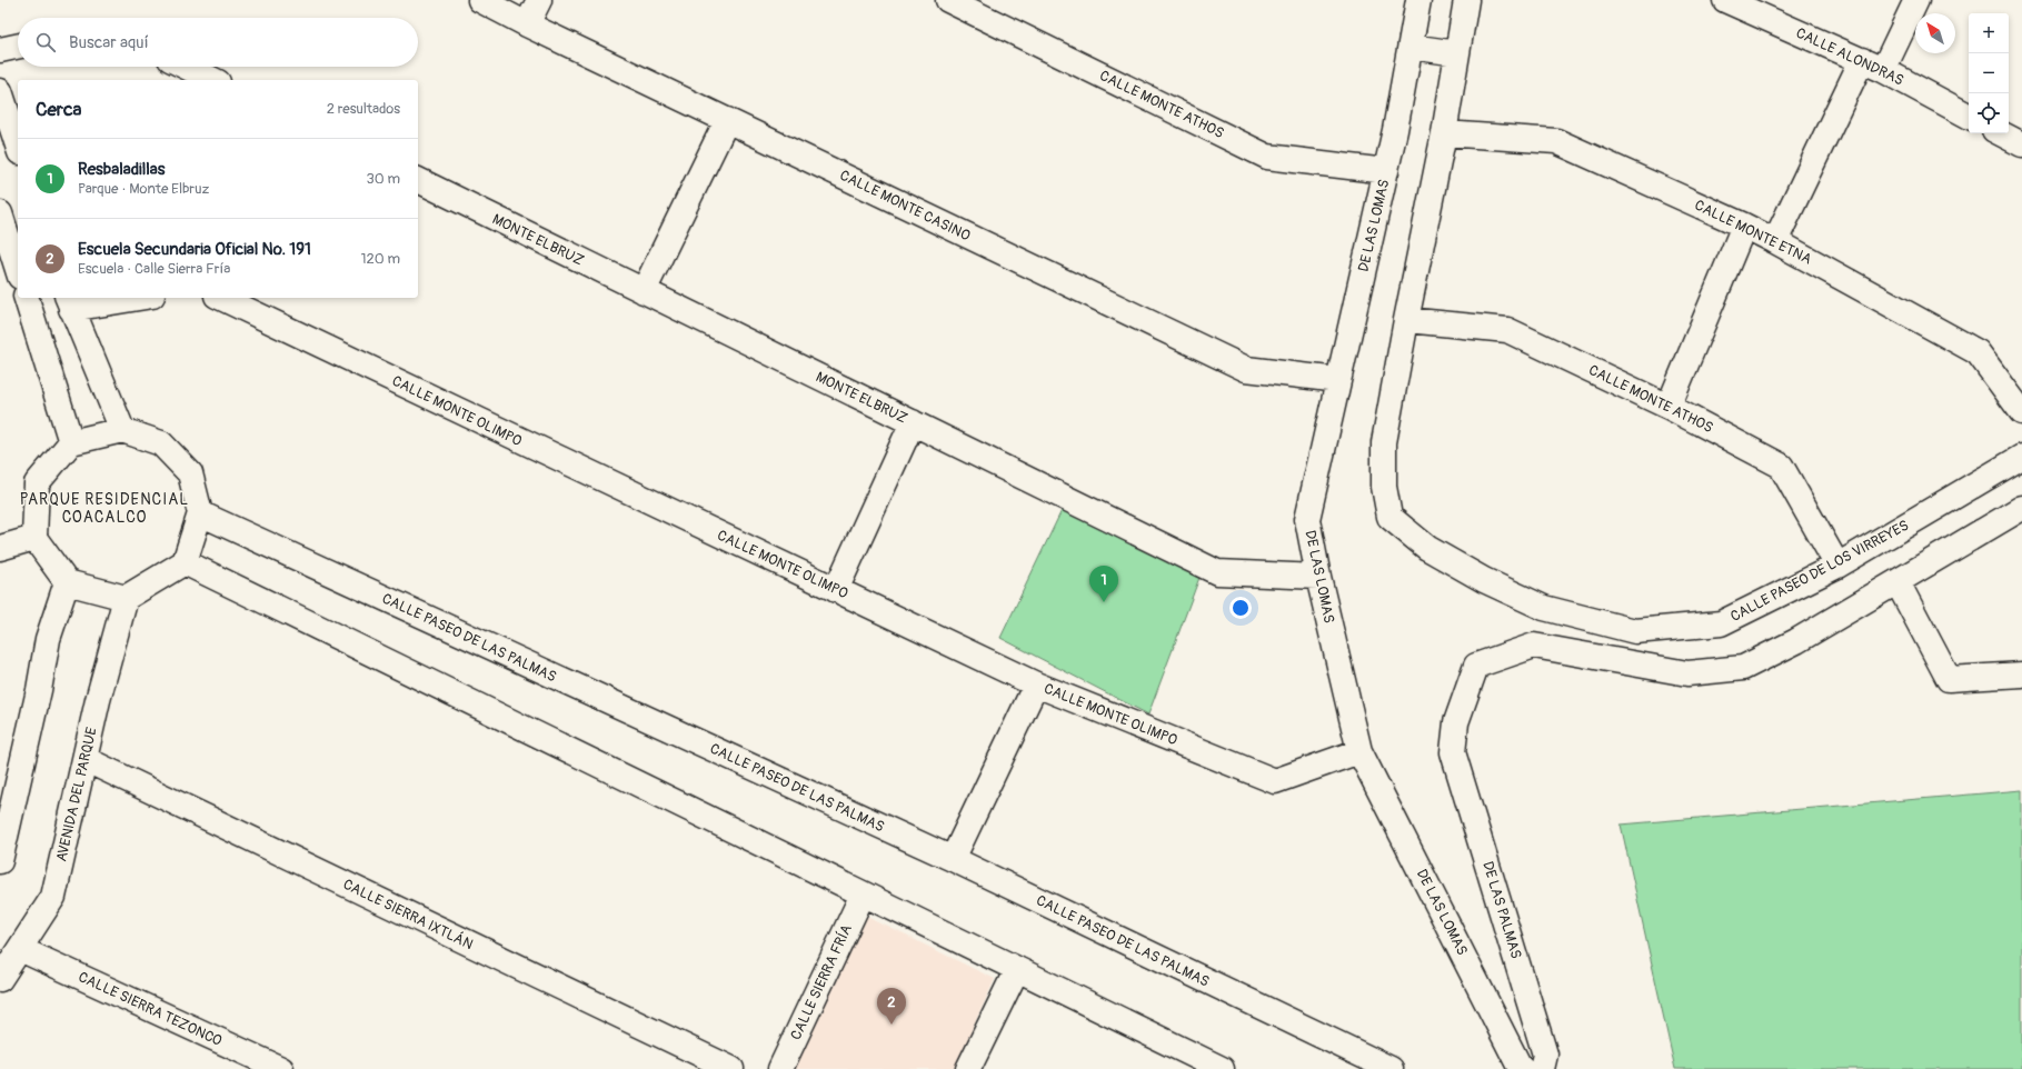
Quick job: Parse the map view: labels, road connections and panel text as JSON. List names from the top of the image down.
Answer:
{
  "streets": {
    "street": [
      "CALLE ALONDRAS",
      "CALLE MONTE ATHOS",
      "CALLE MONTE CASINO",
      "DE LAS LOMAS",
      "CALLE MONTE ETNA",
      "MONTE ELBRUZ",
      "CALLE MONTE OLIMPO",
      "CALLE PASEO DE LOS VIRREYES",
      "CALLE PASEO DE LAS PALMAS",
      "AVENIDA DEL PARQUE",
      "DE LAS PALMAS",
      "CALLE SIERRA IXTLÁN",
      "CALLE SIERRA FRÍA",
      "CALLE SIERRA TEZONCO"
    ]
  },
  "crossings": [
    ["CALLE MONTE ATHOS", "DE LAS LOMAS"],
    ["CALLE MONTE ATHOS", "CALLE PASEO DE LOS VIRREYES"],
    ["CALLE MONTE CASINO", "DE LAS LOMAS"],
    ["DE LAS LOMAS", "MONTE ELBRUZ"],
    ["DE LAS LOMAS", "CALLE MONTE OLIMPO"],
    ["AVENIDA DEL PARQUE", "CALLE SIERRA IXTLÁN"],
    ["AVENIDA DEL PARQUE", "CALLE SIERRA TEZONCO"]
  ],
  "districts": ["PARQUE RESIDENCIAL COACALCO"],
  "north": "top left",
  "page": {
    "map_buttons": ["+", "−"],
    "search": "Buscar aquí",
    "heading": ["Cerca", "2 resultados"],
    "list": [
      {
        "mark": "1",
        "name": "Resbaladillas",
        "note": "Parque · Monte Elbruz",
        "value": "30 m"
      },
      {
        "mark": "2",
        "name": "Escuela Secundaria Oficial No. 191",
        "note": "Escuela · Calle Sierra Fría",
        "value": "120 m"
      }
    ],
    "pins": ["1", "2"]
  }
}
